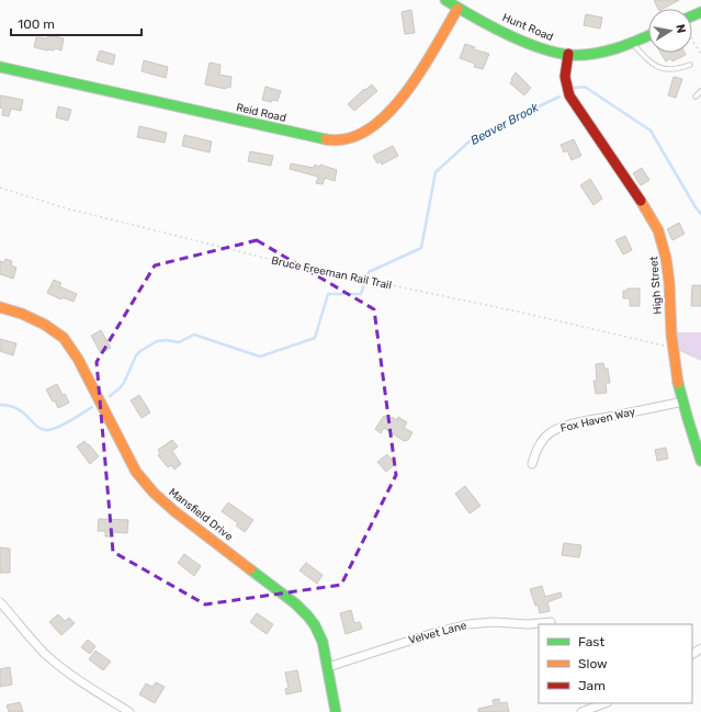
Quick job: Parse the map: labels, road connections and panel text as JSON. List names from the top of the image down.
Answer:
{
  "streets": {
    "street": [
      "Hunt Road",
      "Reid Road",
      "High Street",
      "Fox Haven Way",
      "Mansfield Drive",
      "Velvet Lane"
    ],
    "path": ["Bruce Freeman Rail Trail"]
  },
  "crossings": [
    ["Hunt Road", "Reid Road"],
    ["Hunt Road", "High Street"],
    ["High Street", "Fox Haven Way"],
    ["Mansfield Drive", "Velvet Lane"]
  ],
  "water": ["Beaver Brook"],
  "legend": ["Fast", "Slow", "Jam"],
  "scale_bar": "100 m",
  "north": "right"
}
